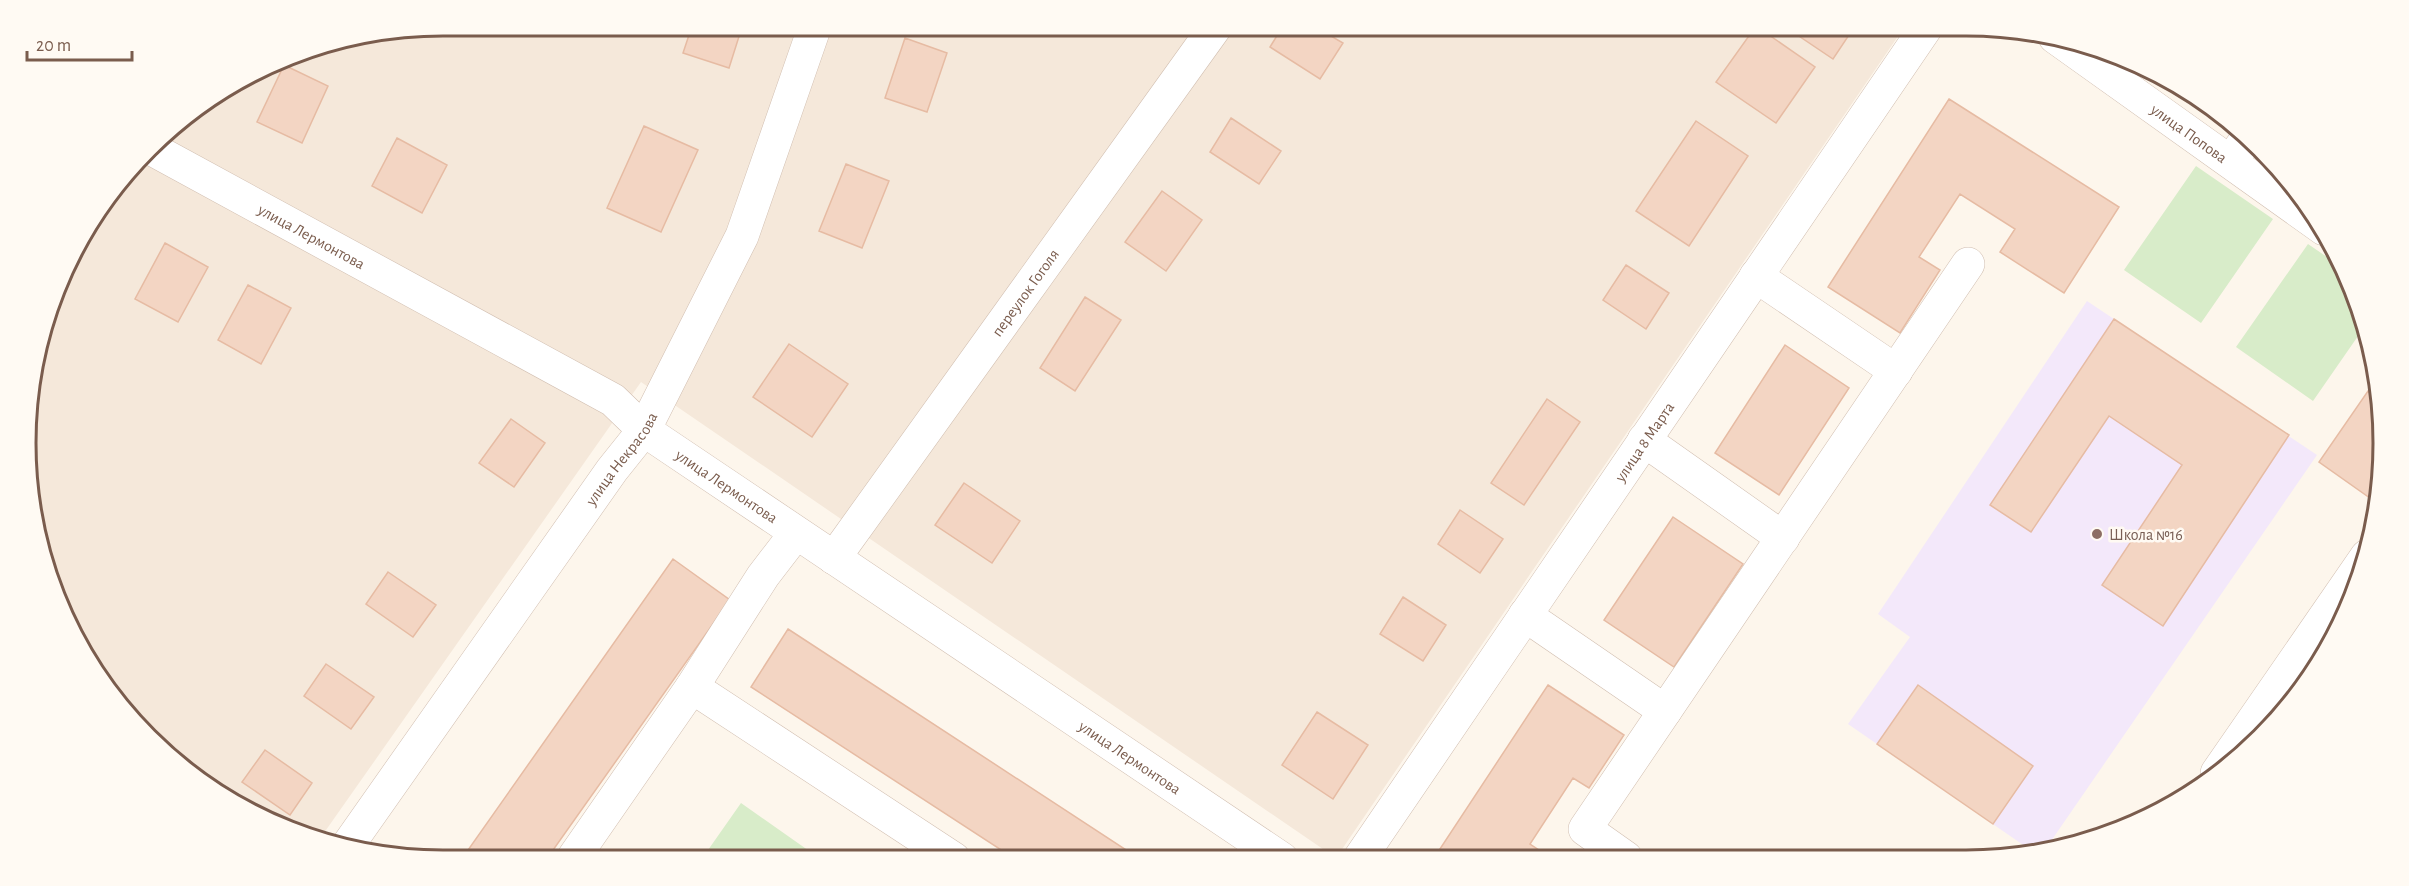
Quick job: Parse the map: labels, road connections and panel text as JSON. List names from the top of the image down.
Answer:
{
  "streets": {
    "street": [
      "улица Попова",
      "улица Лермонтова",
      "переулок Гоголя",
      "улица 8 Марта",
      "улица Некрасова"
    ]
  },
  "crossings": [
    ["улица Лермонтова", "переулок Гоголя"],
    ["улица Лермонтова", "улица Некрасова"]
  ],
  "places": ["Школа №16"],
  "scale_bar": "20 m"
}
